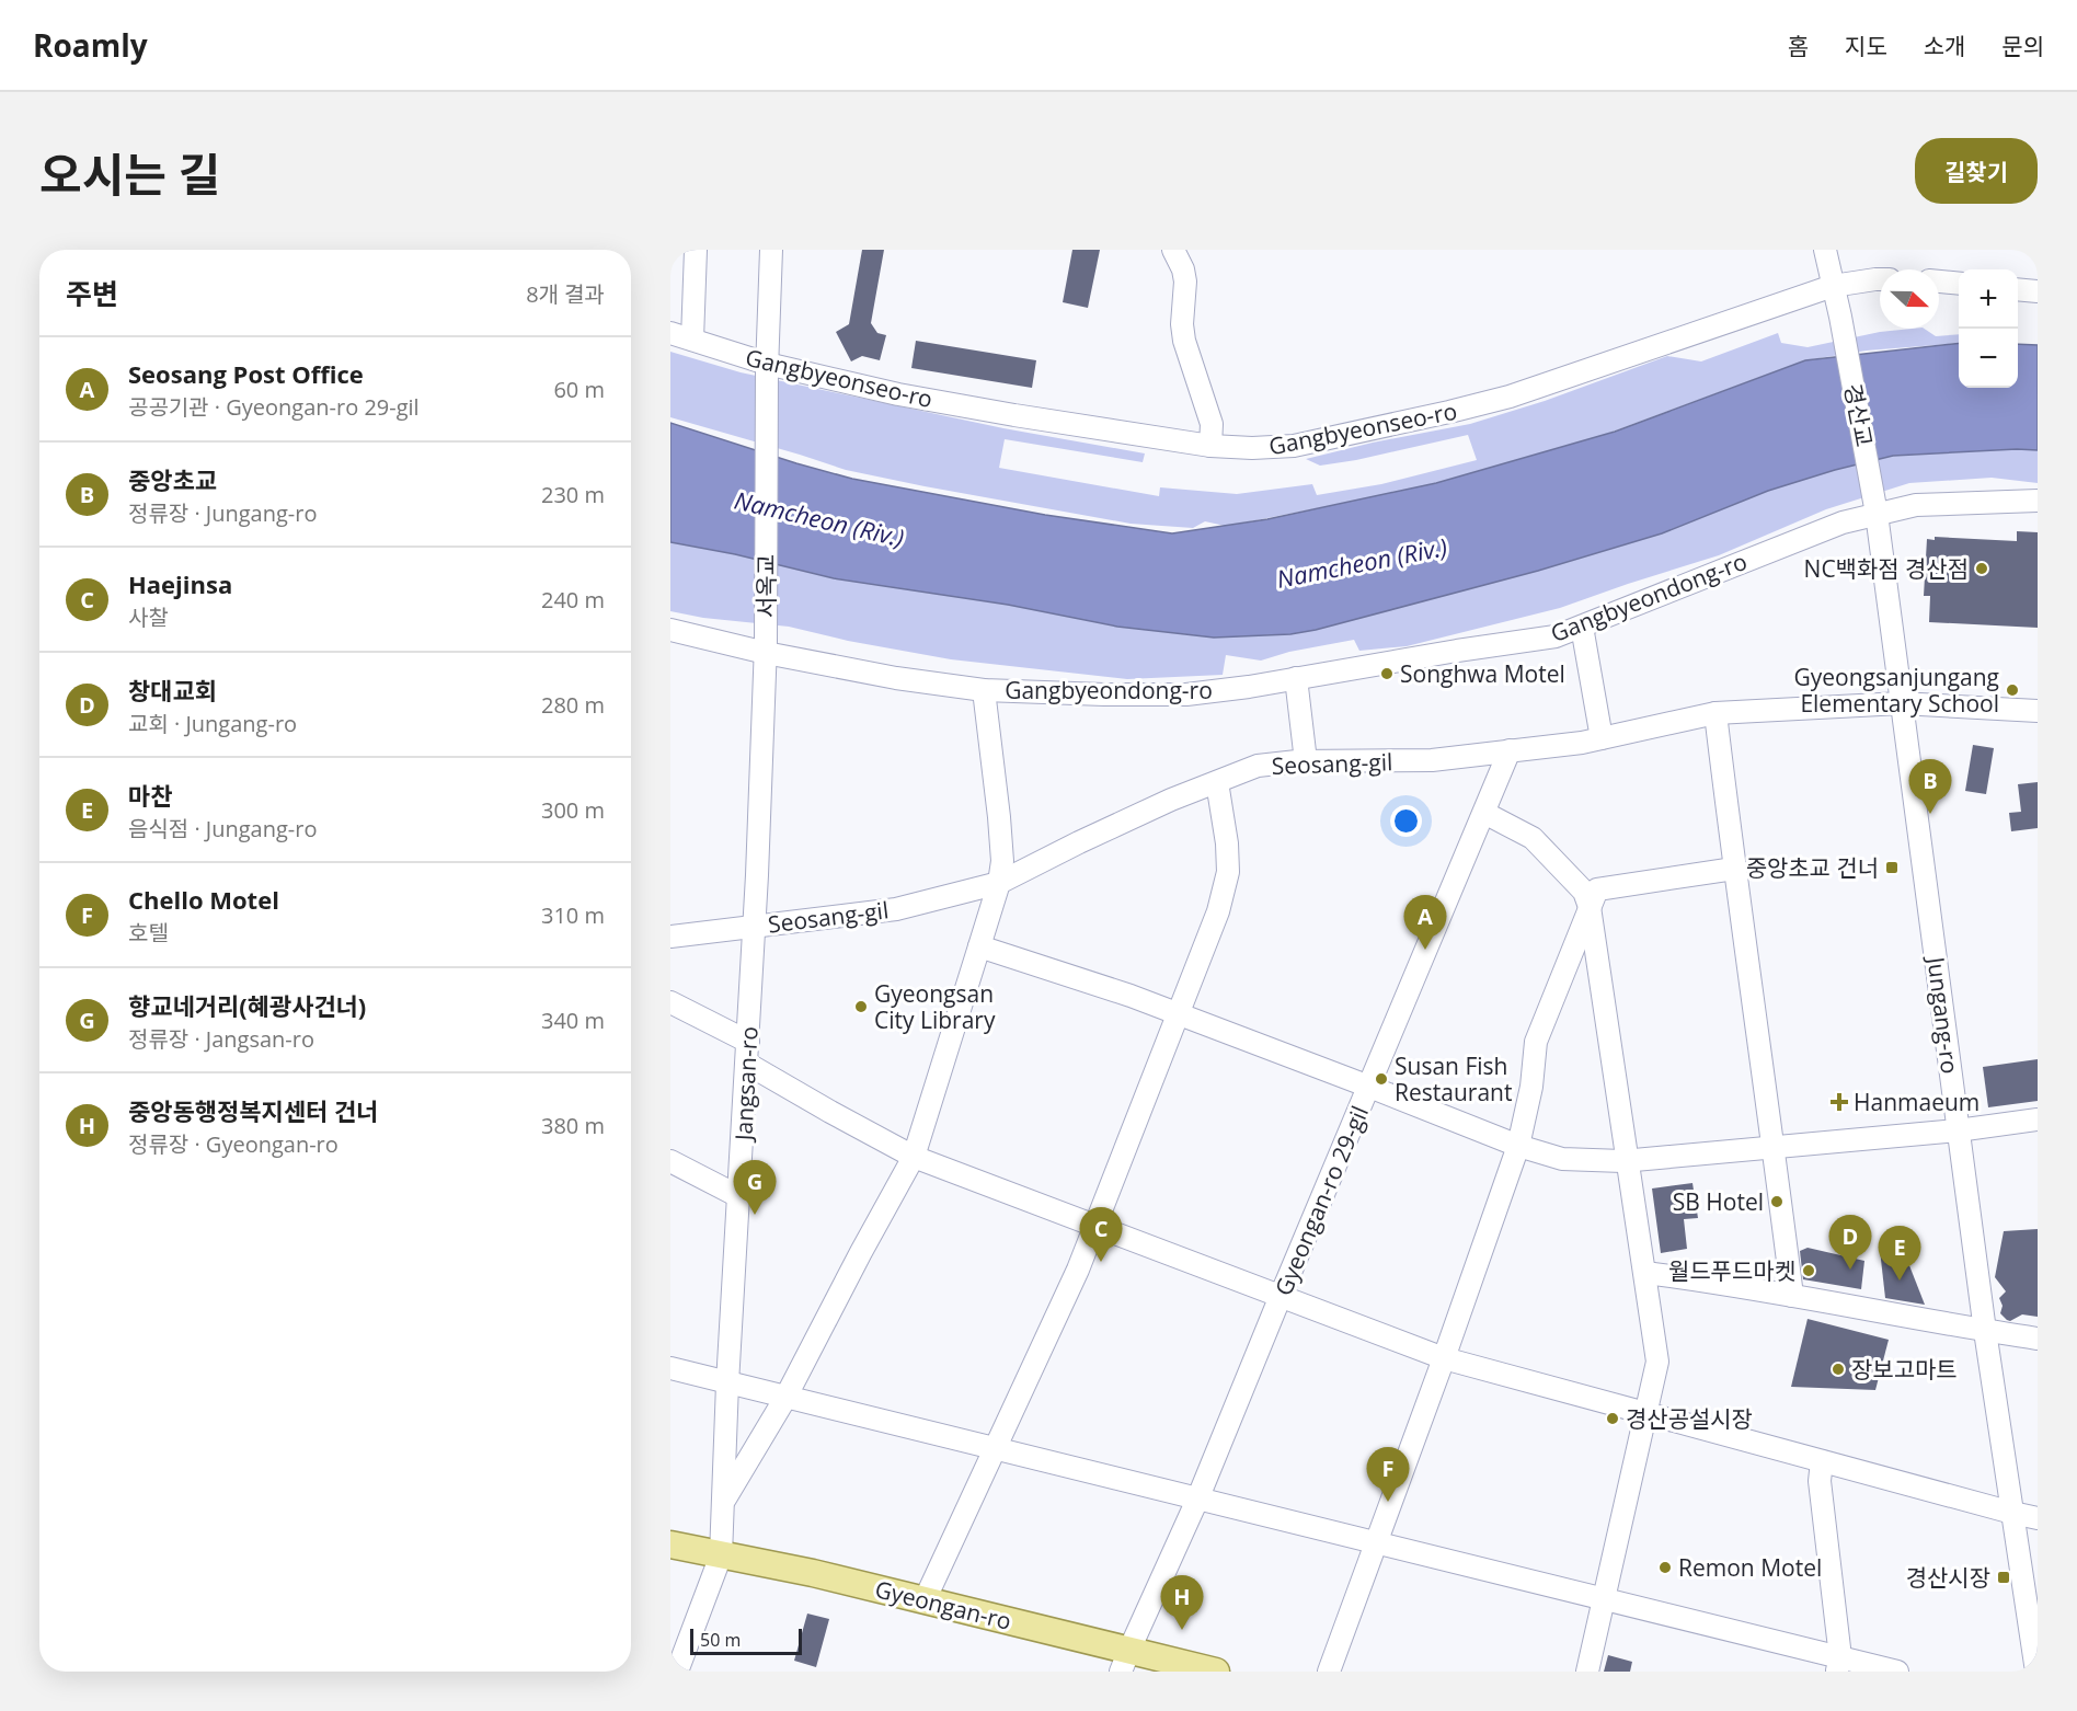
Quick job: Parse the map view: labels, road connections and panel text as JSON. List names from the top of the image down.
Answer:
{
  "streets": {
    "main road": ["Gyeongan-ro"],
    "street": [
      "Gangbyeonseo-ro",
      "경산교",
      "서옥교",
      "Gangbyeondong-ro",
      "Seosang-gil",
      "Jungang-ro",
      "Jangsan-ro",
      "Gyeongan-ro 29-gil"
    ]
  },
  "crossings": [
    ["Gangbyeonseo-ro", "경산교"],
    ["Gangbyeonseo-ro", "서옥교"],
    ["경산교", "Gangbyeondong-ro"],
    ["경산교", "Jungang-ro"],
    ["서옥교", "Gangbyeondong-ro"],
    ["서옥교", "Jangsan-ro"],
    ["Gangbyeondong-ro", "Jungang-ro"],
    ["Gangbyeondong-ro", "Jangsan-ro"],
    ["Seosang-gil", "Jungang-ro"],
    ["Seosang-gil", "Jangsan-ro"],
    ["Seosang-gil", "Gyeongan-ro 29-gil"],
    ["Jangsan-ro", "Gyeongan-ro"],
    ["Gyeongan-ro 29-gil", "Gyeongan-ro"]
  ],
  "water": ["Namcheon (Riv.)"],
  "places": {
    "other": [
      "NC백화점 경산점",
      "Songhwa Motel",
      "Gyeongsanjungang Elementary School",
      "Gyeongsan City Library",
      "Susan Fish Restaurant",
      "SB Hotel",
      "월드푸드마켓",
      "장보고마트",
      "경산공설시장",
      "Remon Motel"
    ],
    "transit": ["중앙초교 건너", "경산시장"],
    "health": ["Hanmaeum"]
  },
  "scale_bar": "50 m",
  "north": "right",
  "page": {
    "header": "Roamly",
    "nav": [
      "홈",
      "지도",
      "소개",
      "문의"
    ],
    "title": "오시는 길",
    "buttons": "길찾기",
    "heading": ["주변", "8개 결과"],
    "map_buttons": ["+", "−"],
    "list": [
      {
        "mark": "A",
        "name": "Seosang Post Office",
        "note": "공공기관 · Gyeongan-ro 29-gil",
        "value": "60 m"
      },
      {
        "mark": "B",
        "name": "중앙초교",
        "note": "정류장 · Jungang-ro",
        "value": "230 m"
      },
      {
        "mark": "C",
        "name": "Haejinsa",
        "note": "사찰",
        "value": "240 m"
      },
      {
        "mark": "D",
        "name": "창대교회",
        "note": "교회 · Jungang-ro",
        "value": "280 m"
      },
      {
        "mark": "E",
        "name": "마찬",
        "note": "음식점 · Jungang-ro",
        "value": "300 m"
      },
      {
        "mark": "F",
        "name": "Chello Motel",
        "note": "호텔",
        "value": "310 m"
      },
      {
        "mark": "G",
        "name": "향교네거리(혜광사건너)",
        "note": "정류장 · Jangsan-ro",
        "value": "340 m"
      },
      {
        "mark": "H",
        "name": "중앙동행정복지센터 건너",
        "note": "정류장 · Gyeongan-ro",
        "value": "380 m"
      }
    ],
    "pins": [
      "B",
      "A",
      "G",
      "C",
      "D",
      "E",
      "F",
      "H"
    ],
    "scale": "50 m"
  }
}
